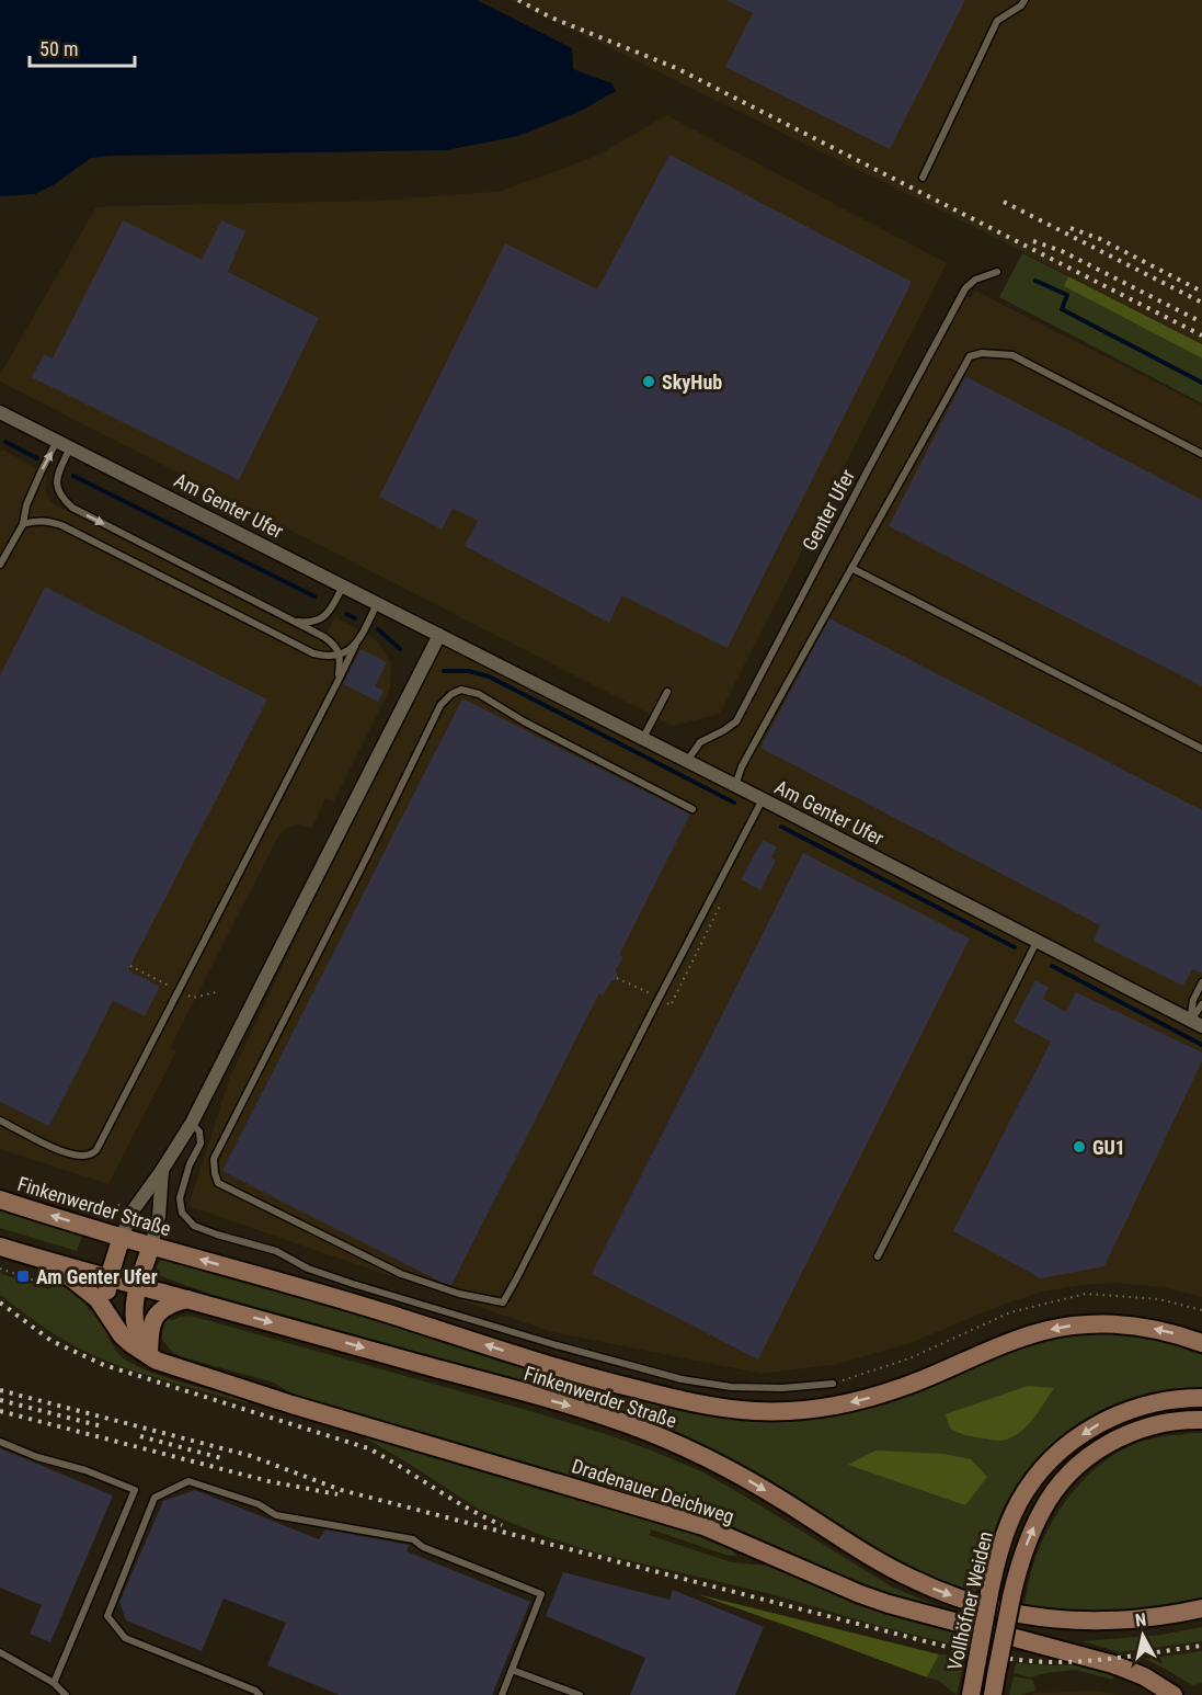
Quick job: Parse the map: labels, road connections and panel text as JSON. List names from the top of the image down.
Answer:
{
  "streets": {
    "main road": ["Finkenwerder Straße", "Dradenauer Deichweg", "Vollhöfner Weiden"],
    "street": ["Am Genter Ufer"],
    "lane": ["Genter Ufer"]
  },
  "crossings": [
    ["Am Genter Ufer", "Genter Ufer"],
    ["Finkenwerder Straße", "Dradenauer Deichweg"]
  ],
  "places": {
    "other": ["SkyHub", "GU1"],
    "transit": ["Am Genter Ufer"]
  },
  "scale_bar": "50 m",
  "north": "top"
}
